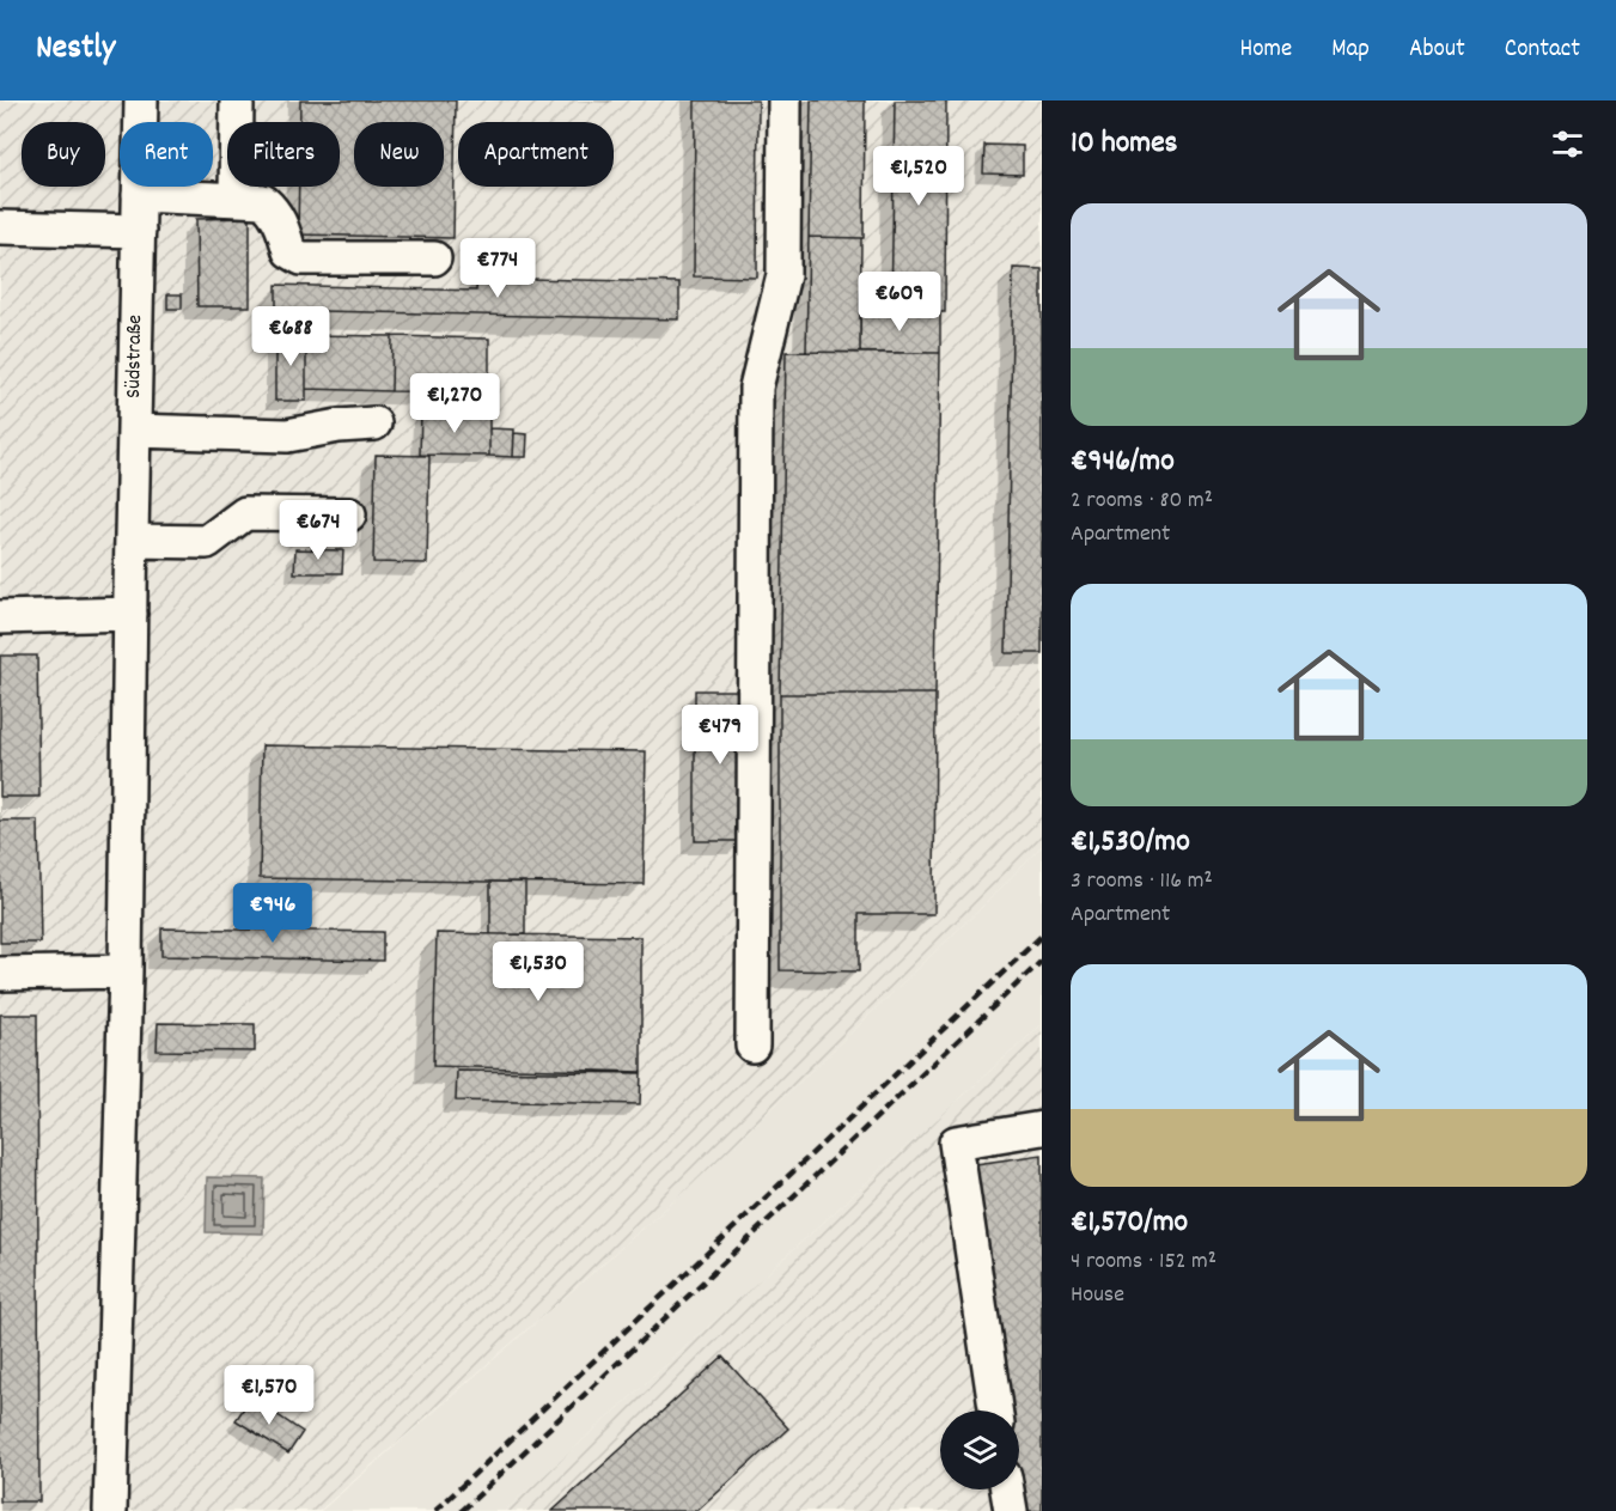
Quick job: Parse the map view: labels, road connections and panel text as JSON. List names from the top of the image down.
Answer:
{
  "streets": {
    "street": ["Südstraße"]
  },
  "page": {
    "header": "Nestly",
    "nav": [
      "Home",
      "Map",
      "About",
      "Contact"
    ],
    "heading": "10 homes",
    "chip": [
      "Buy",
      "Rent",
      "Filters",
      "New",
      "Apartment"
    ],
    "price": [
      "€1,520",
      "€774",
      "€609",
      "€688",
      "€1,270",
      "€674",
      "€479",
      "€946",
      "€1,530",
      "€1,570"
    ],
    "list": [
      {
        "name": "€946/mo",
        "note": "2 rooms · 80 m² · Apartment"
      },
      {
        "name": "€1,530/mo",
        "note": "3 rooms · 116 m² · Apartment"
      },
      {
        "name": "€1,570/mo",
        "note": "4 rooms · 152 m² · House"
      }
    ]
  }
}
